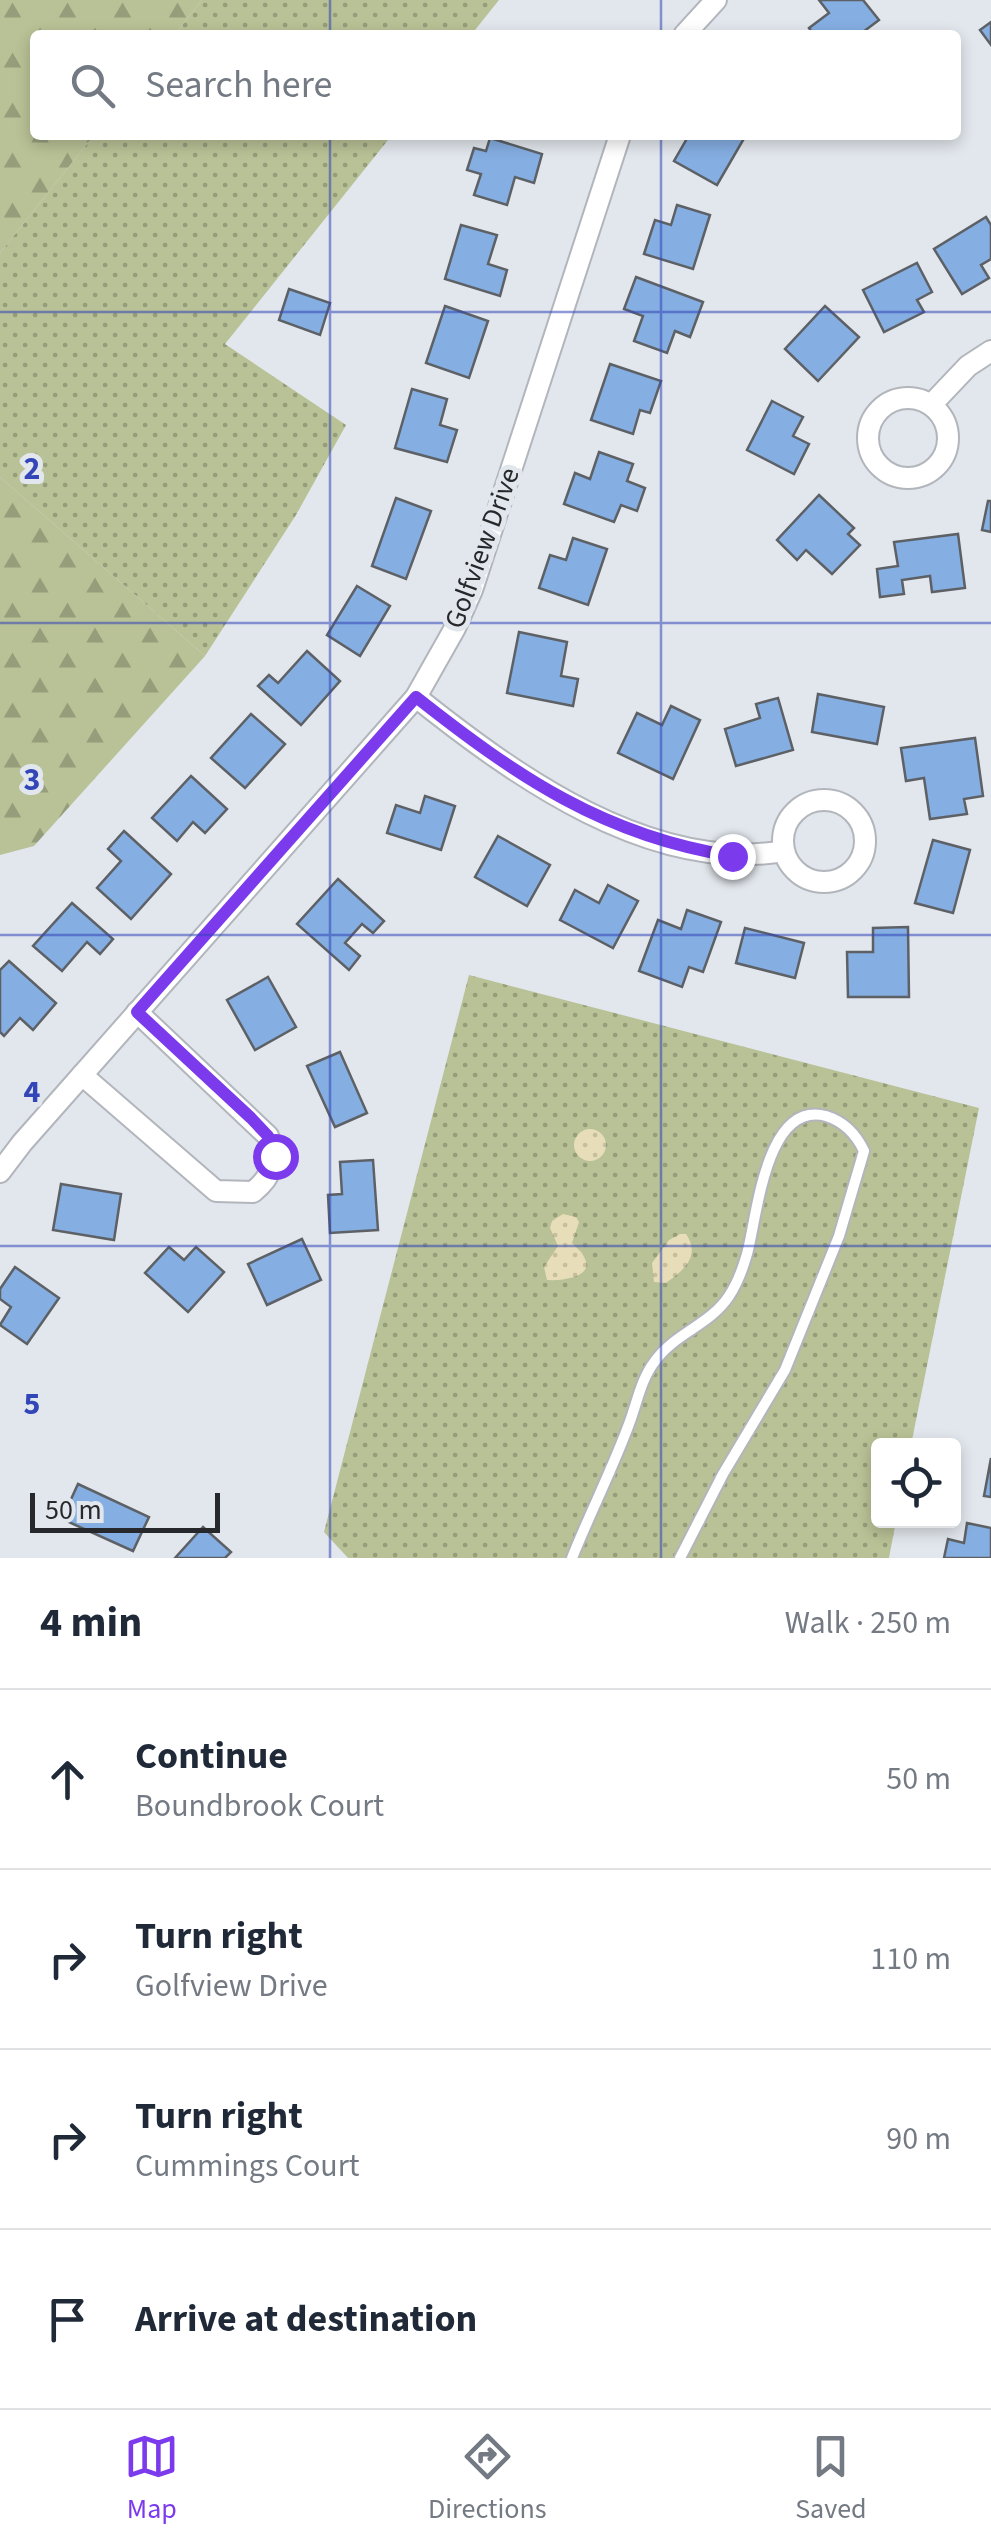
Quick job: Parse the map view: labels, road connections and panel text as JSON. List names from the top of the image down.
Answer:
{
  "streets": {
    "street": ["Golfview Drive"]
  },
  "scale_bar": "50 m",
  "page": {
    "search": "Search here",
    "scale": "50 m",
    "heading": ["4 min", "Walk · 250 m"],
    "list": [
      ["Continue", "Boundbrook Court", "50 m"],
      ["Turn right", "Golfview Drive", "110 m"],
      ["Turn right", "Cummings Court", "90 m"],
      "Arrive at destination"
    ],
    "nav": ["Map", "Directions", "Saved"]
  },
  "grid": {
    "rows": [
      "2",
      "3",
      "4",
      "5"
    ]
  }
}
